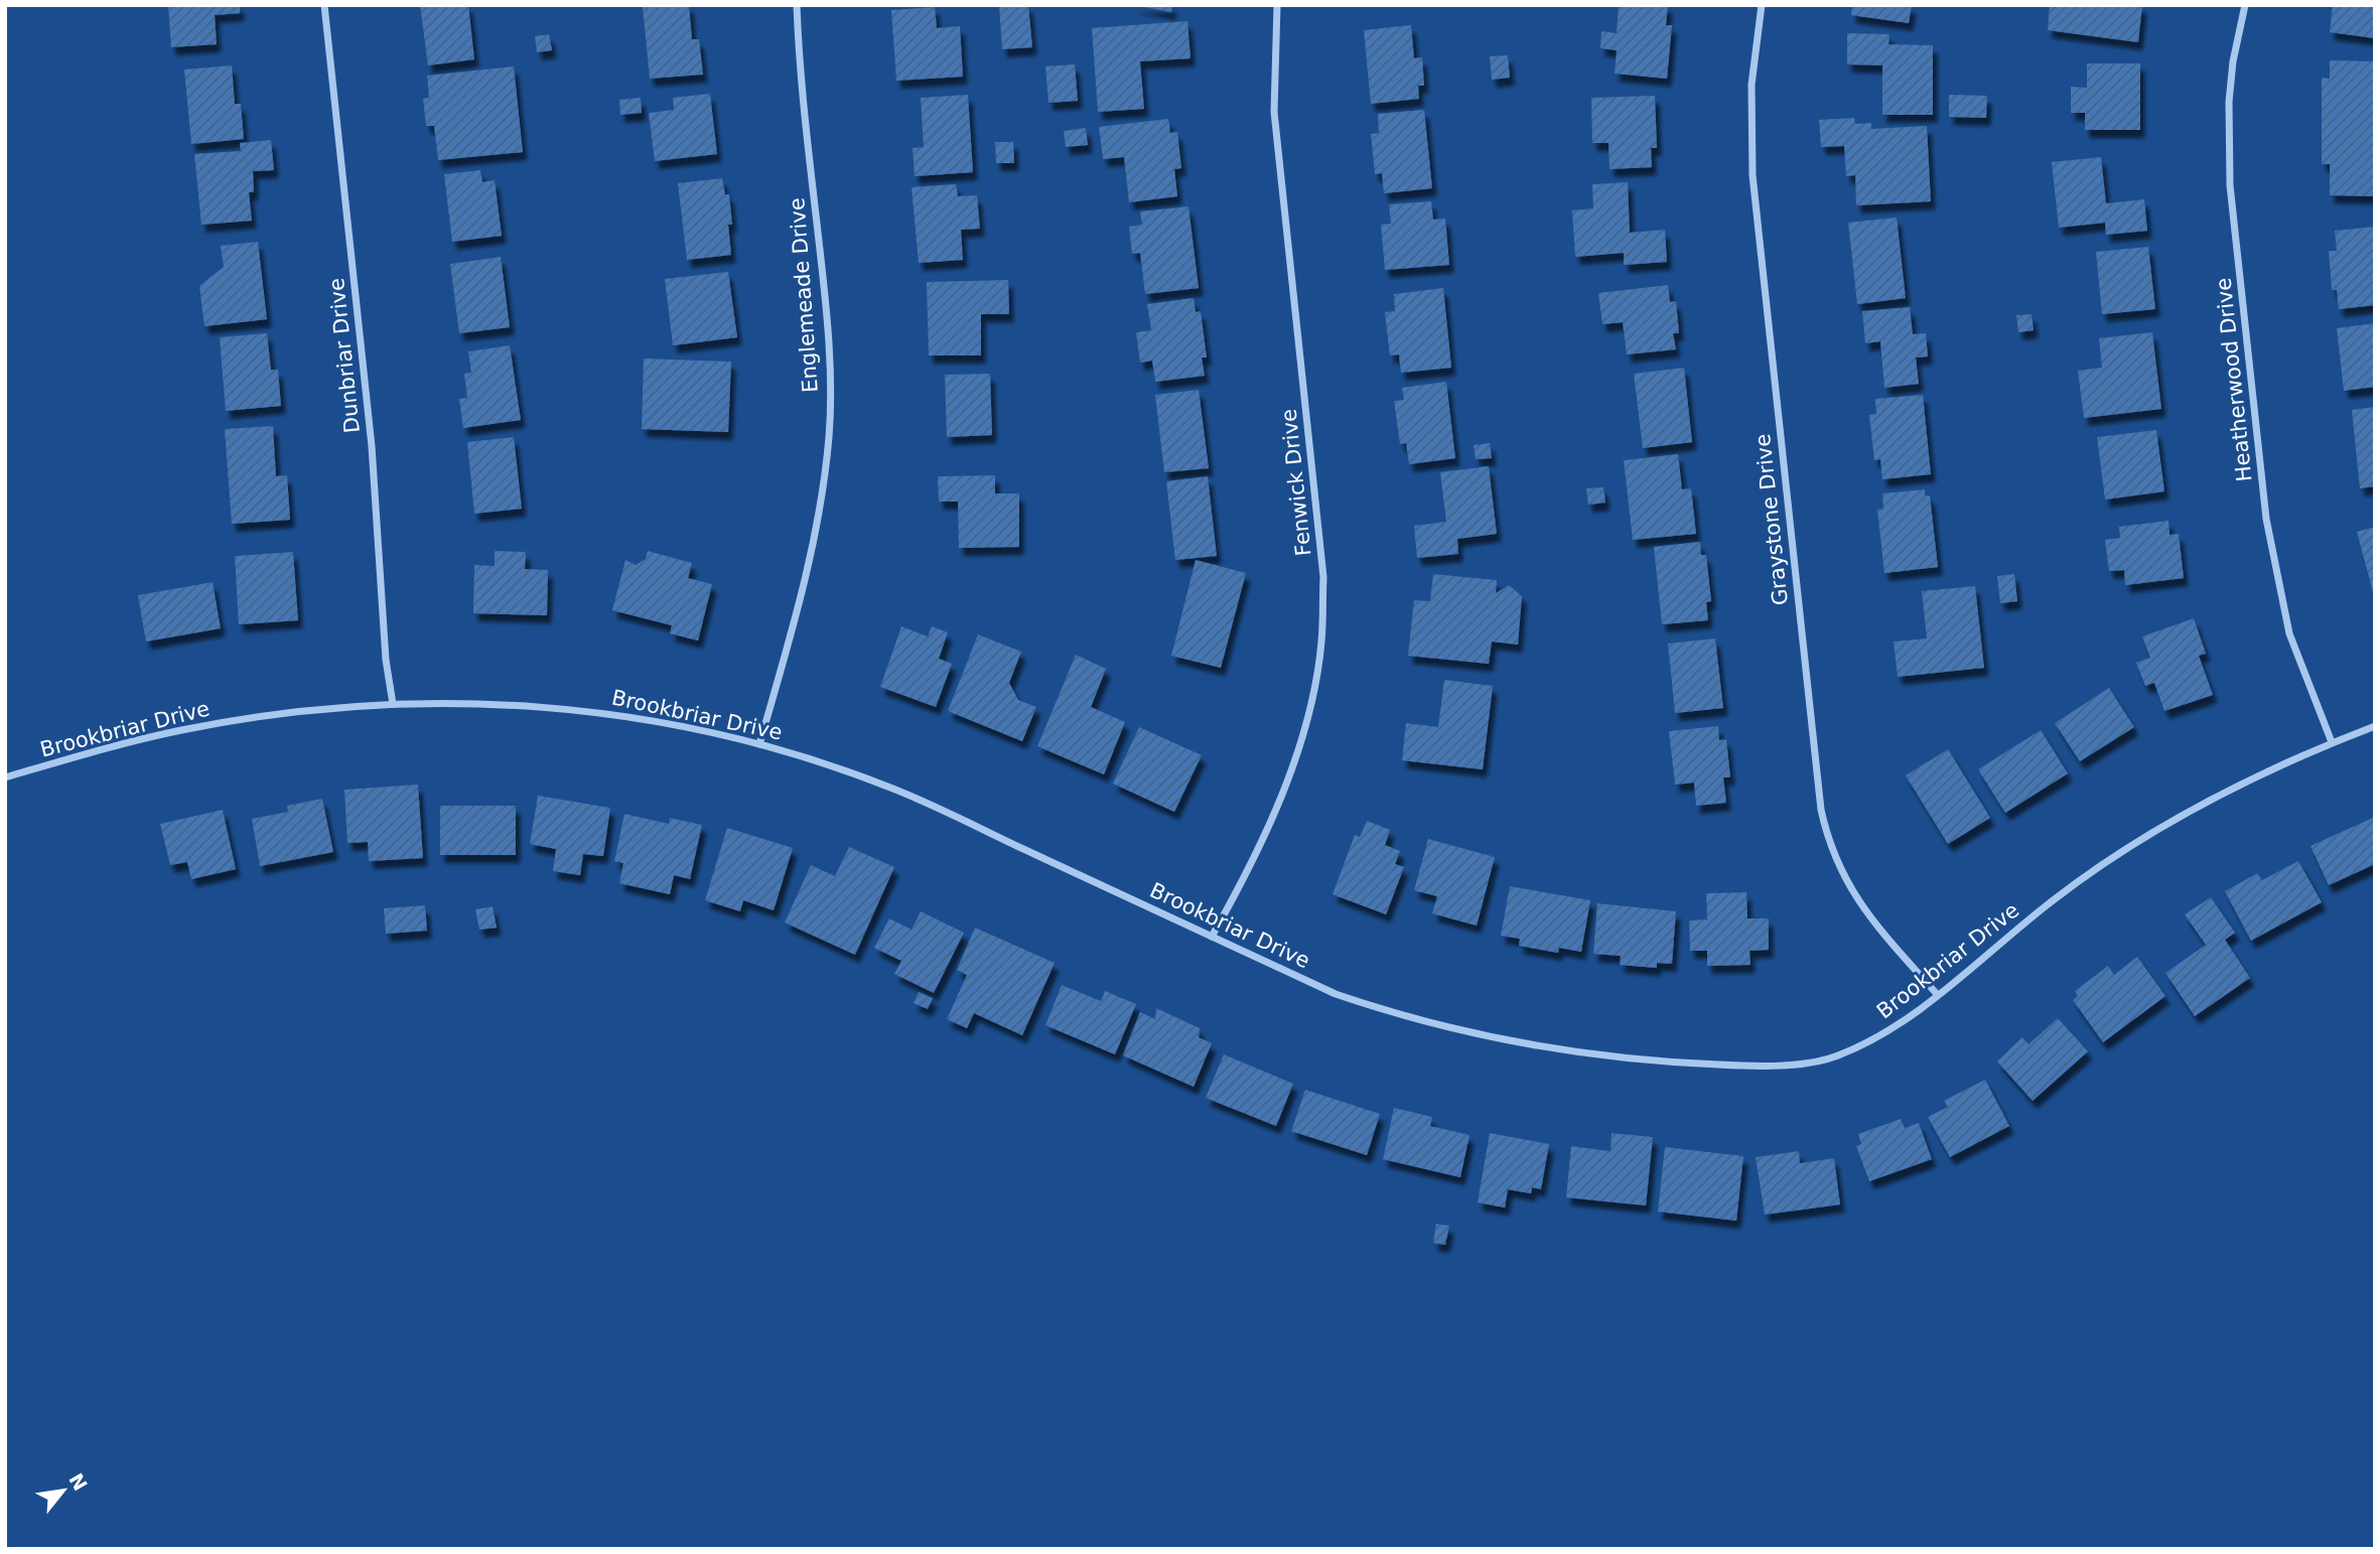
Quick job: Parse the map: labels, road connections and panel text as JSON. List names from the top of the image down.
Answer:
{
  "streets": {
    "street": [
      "Englemeade Drive",
      "Dunbriar Drive",
      "Heatherwood Drive",
      "Fenwick Drive",
      "Graystone Drive",
      "Brookbriar Drive"
    ]
  },
  "crossings": [
    ["Englemeade Drive", "Brookbriar Drive"],
    ["Dunbriar Drive", "Brookbriar Drive"],
    ["Heatherwood Drive", "Brookbriar Drive"],
    ["Fenwick Drive", "Brookbriar Drive"],
    ["Graystone Drive", "Brookbriar Drive"]
  ],
  "north": "top right"
}
